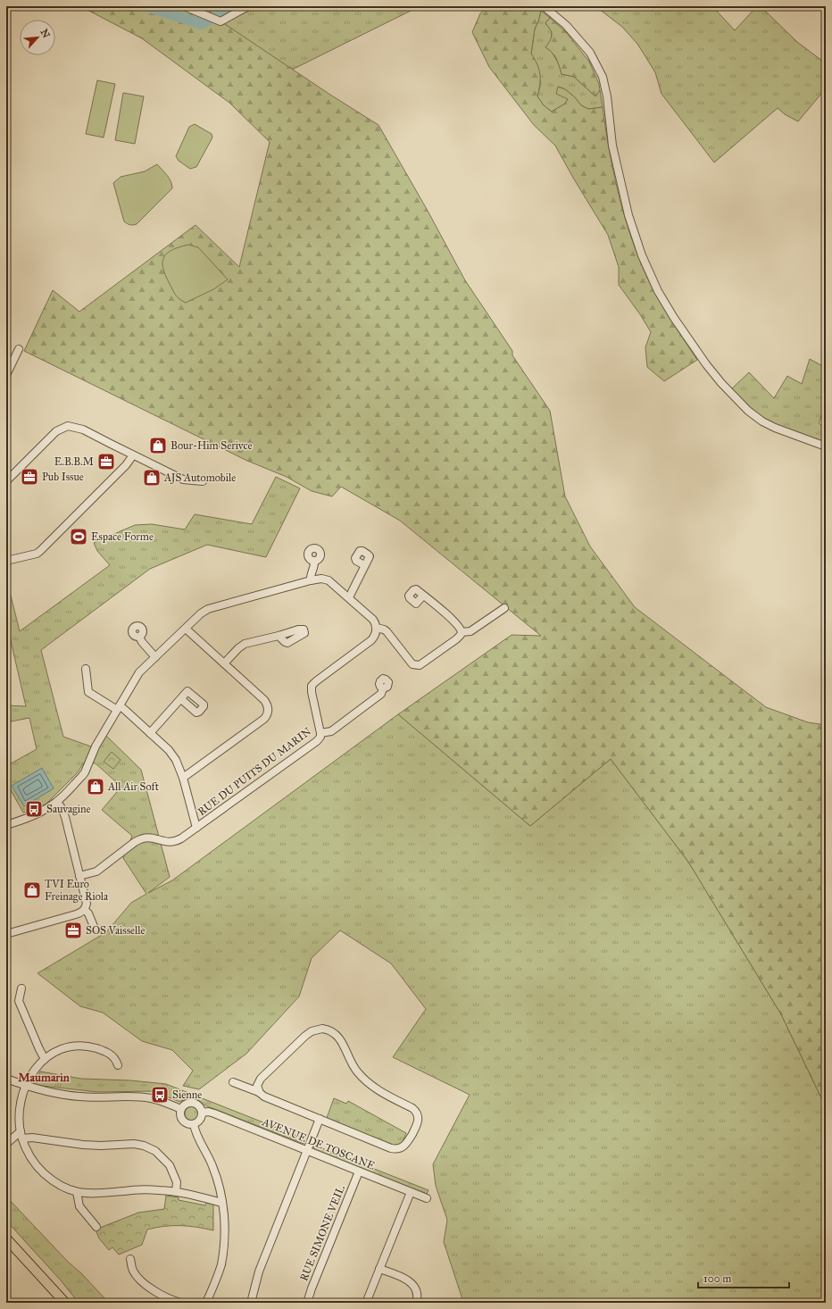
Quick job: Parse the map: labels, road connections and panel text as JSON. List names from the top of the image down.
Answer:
{
  "streets": {
    "street": ["RUE DU PUITS DU MARIN", "AVENUE DE TOSCANE", "RUE SIMONE VEIL"]
  },
  "crossings": [
    ["AVENUE DE TOSCANE", "RUE SIMONE VEIL"]
  ],
  "districts": ["Maumarin"],
  "places": {
    "shop": [
      "Bour-Him Serivce",
      "AJS Automobile",
      "All Air Soft",
      "TVI Euro Freinage Riola"
    ],
    "office": ["E.B.B.M", "Pub Issue", "SOS Vaisselle"],
    "sports": ["Espace Forme"],
    "bus stop": ["Sauvagine", "Sienne"]
  },
  "scale_bar": "100 m",
  "north": "top right"
}
